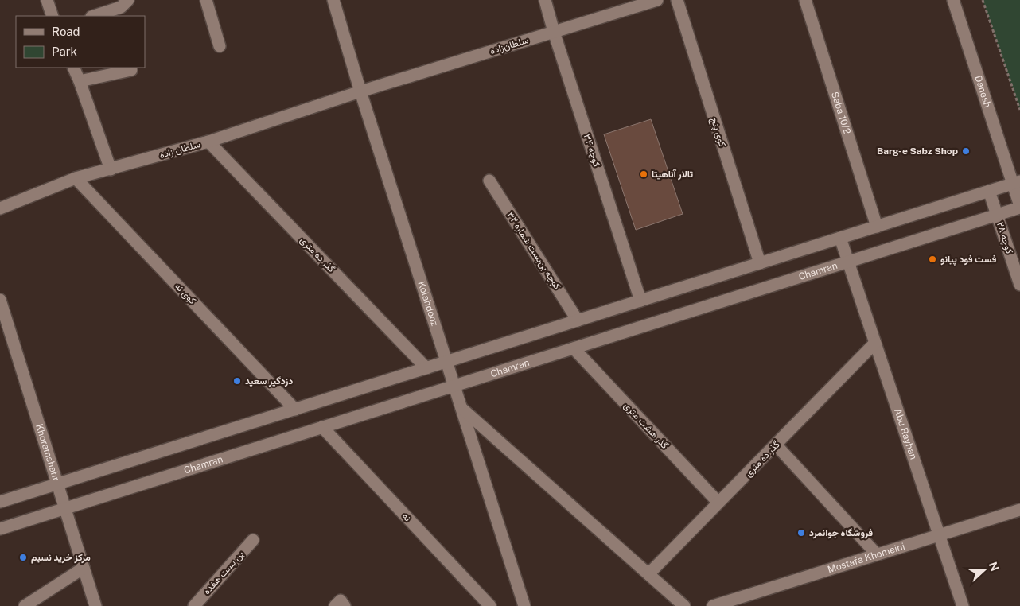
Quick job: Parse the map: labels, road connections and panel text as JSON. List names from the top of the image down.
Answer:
{
  "streets": {
    "street": [
      "سلطان‌زاده",
      "Danesh",
      "Saba 10/2",
      "کوی پنج",
      "سلطان زاده",
      "کوچه ۳۴",
      "کوچه ۲۸",
      "کوچه بن‌بست شماره ۳۲",
      "گذر ده متری",
      "Chamran",
      "کوی نه",
      "Kolahdooz",
      "گذر هشت متری",
      "Abu Rayhan",
      "Khoramshahr",
      "نه",
      "Mostafa Khomeini",
      "بن بست هفده"
    ]
  },
  "crossings": [
    ["سلطان‌زاده", "سلطان زاده"],
    ["سلطان‌زاده", "کوچه ۳۴"],
    ["سلطان‌زاده", "Kolahdooz"],
    ["Danesh", "Chamran"],
    ["سلطان زاده", "گذر ده متری"],
    ["سلطان زاده", "کوی نه"],
    ["سلطان زاده", "Kolahdooz"],
    ["کوچه ۲۸", "Chamran"],
    ["گذر ده متری", "گذر هشت متری"],
    ["گذر ده متری", "Abu Rayhan"],
    ["Chamran", "Kolahdooz"],
    ["Chamran", "گذر هشت متری"],
    ["Chamran", "Abu Rayhan"],
    ["Chamran", "Khoramshahr"],
    ["Chamran", "نه"],
    ["Abu Rayhan", "Mostafa Khomeini"]
  ],
  "places": [
    "Barg-e Sabz Shop",
    "تالار آناهیتا",
    "فست فود پیانو",
    "دزدگیر سعید",
    "فروشگاه جوانمرد",
    "مرکز خرید نسیم"
  ],
  "legend": ["Road", "Park"],
  "north": "right"
}
